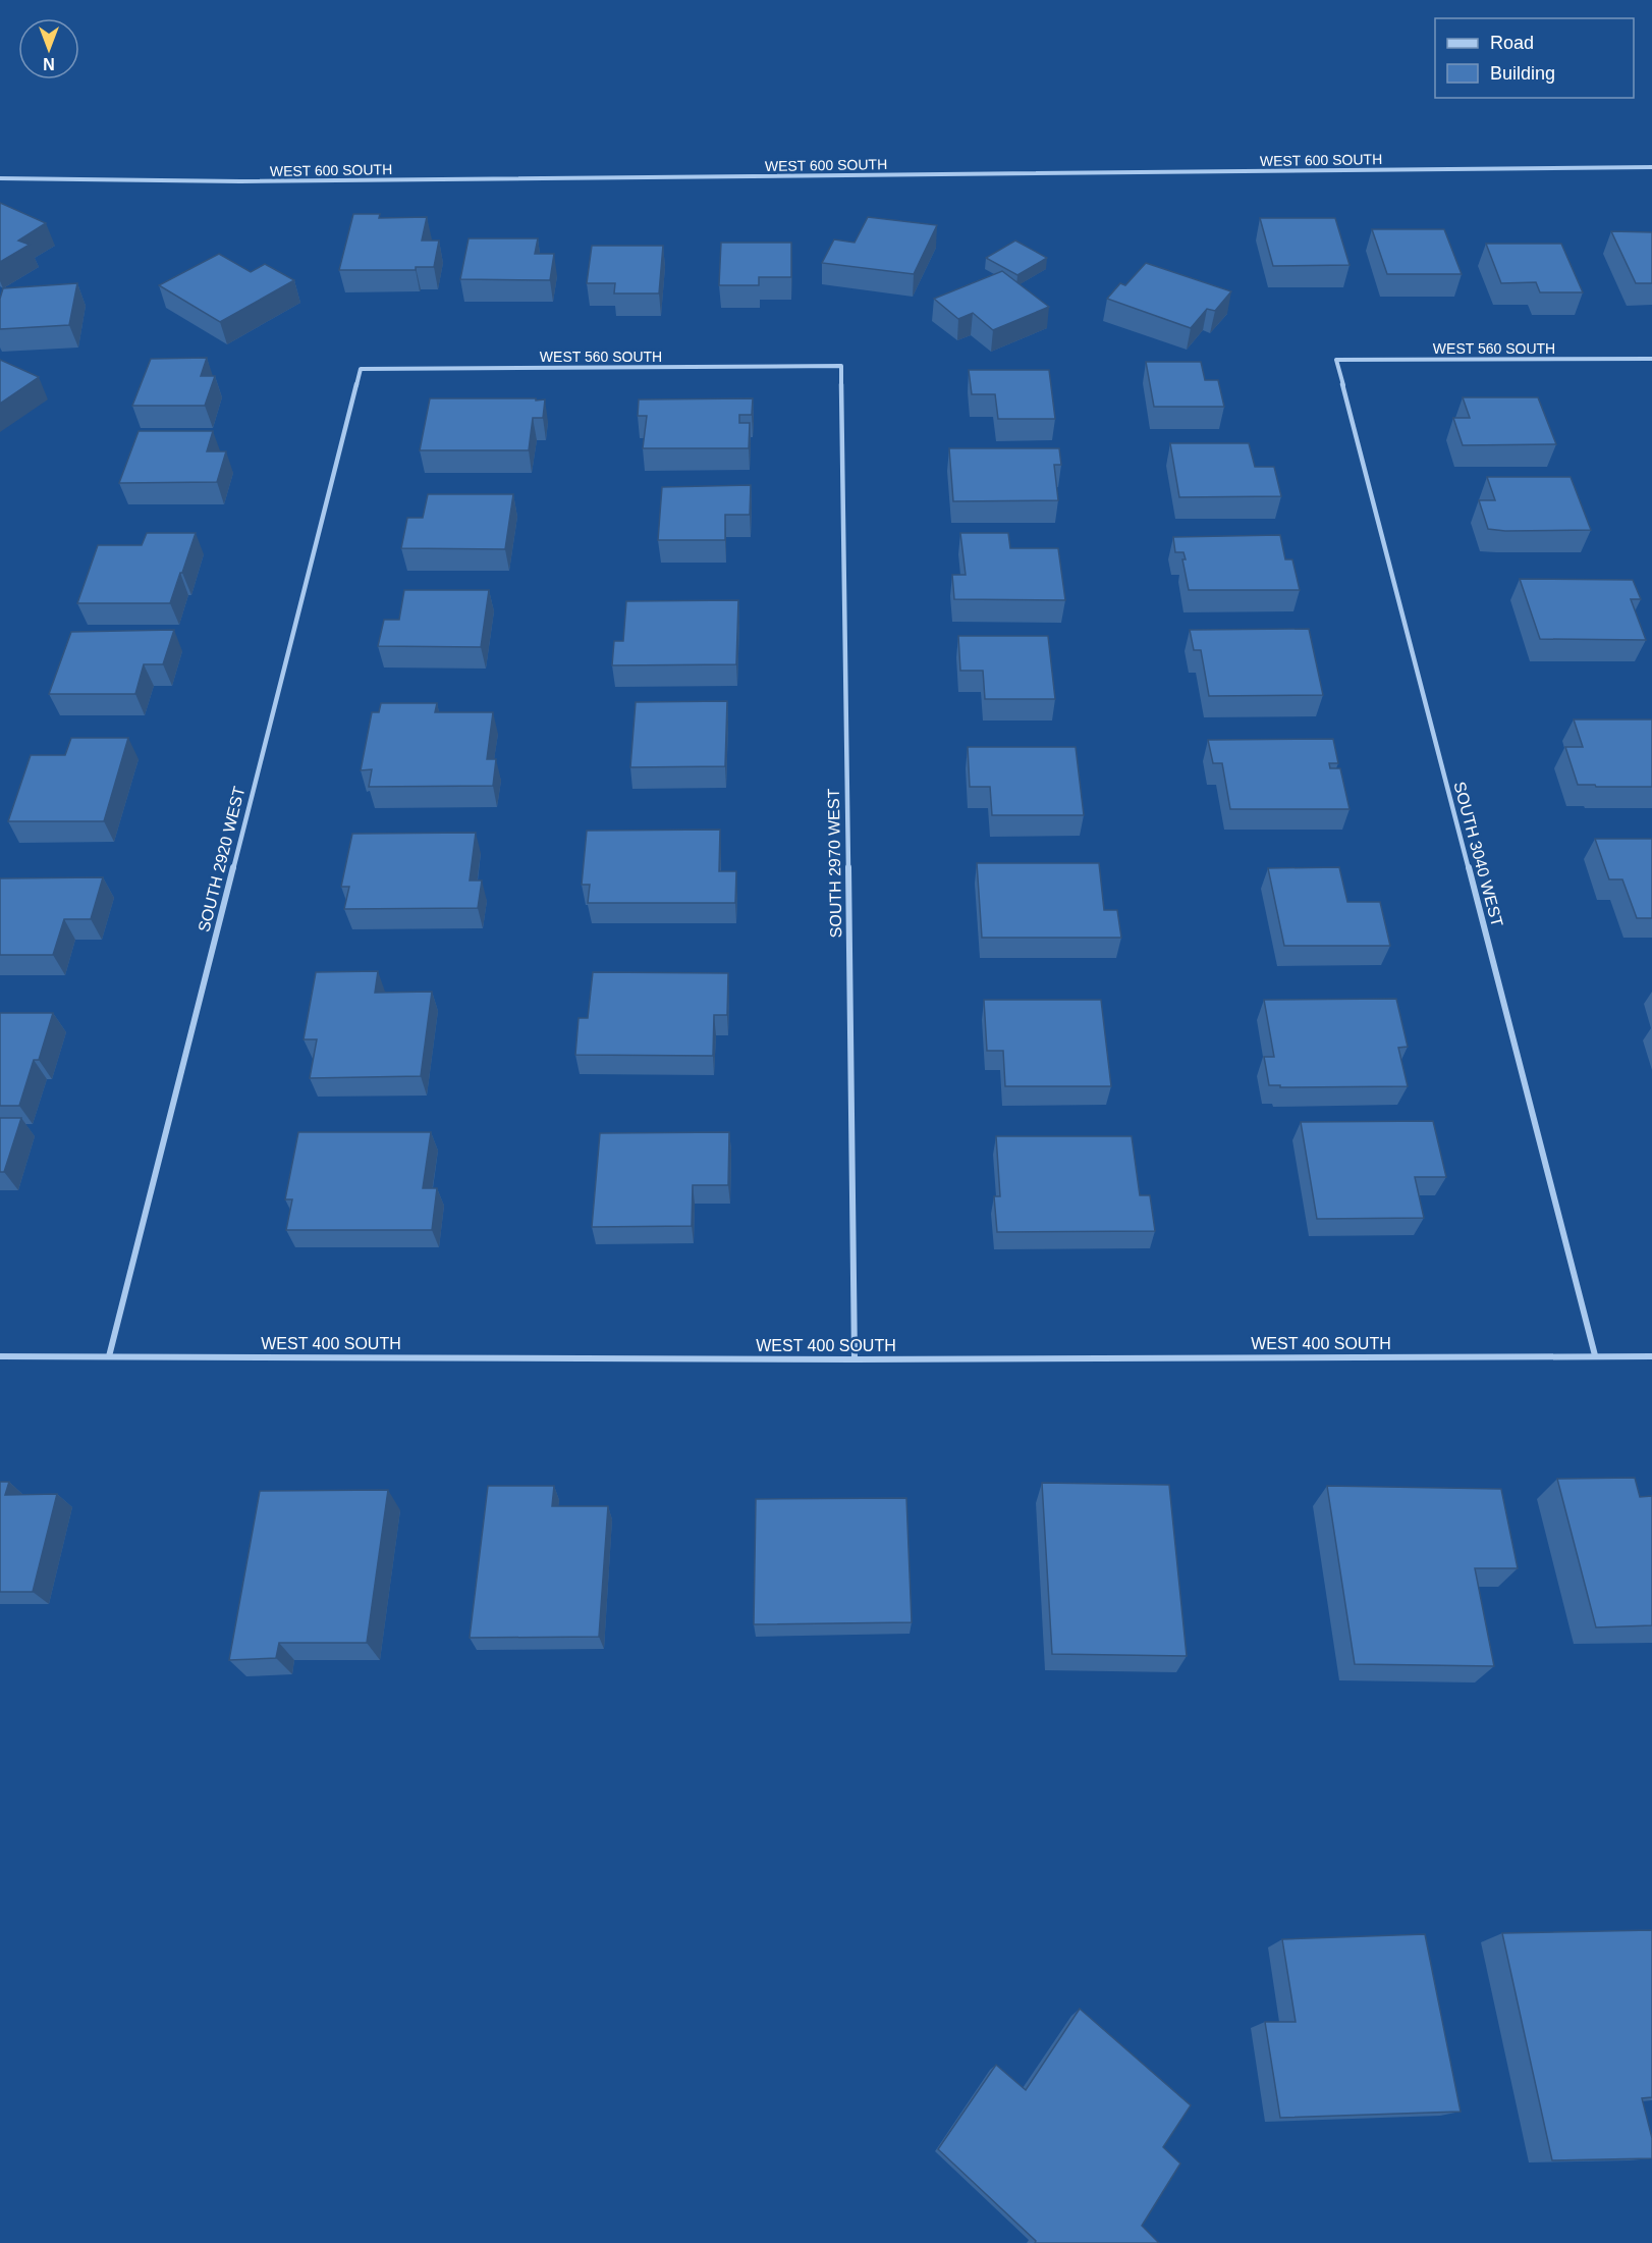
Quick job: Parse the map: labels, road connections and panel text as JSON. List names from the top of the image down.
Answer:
{
  "streets": {
    "street": [
      "WEST 600 SOUTH",
      "WEST 560 SOUTH",
      "SOUTH 3040 WEST",
      "SOUTH 2920 WEST",
      "SOUTH 2970 WEST",
      "WEST 400 SOUTH"
    ]
  },
  "crossings": [
    ["WEST 560 SOUTH", "SOUTH 3040 WEST"],
    ["WEST 560 SOUTH", "SOUTH 2920 WEST"],
    ["WEST 560 SOUTH", "SOUTH 2970 WEST"],
    ["SOUTH 3040 WEST", "WEST 400 SOUTH"],
    ["SOUTH 2920 WEST", "WEST 400 SOUTH"],
    ["SOUTH 2970 WEST", "WEST 400 SOUTH"]
  ],
  "legend": ["Road", "Building"],
  "north": "bottom"
}
